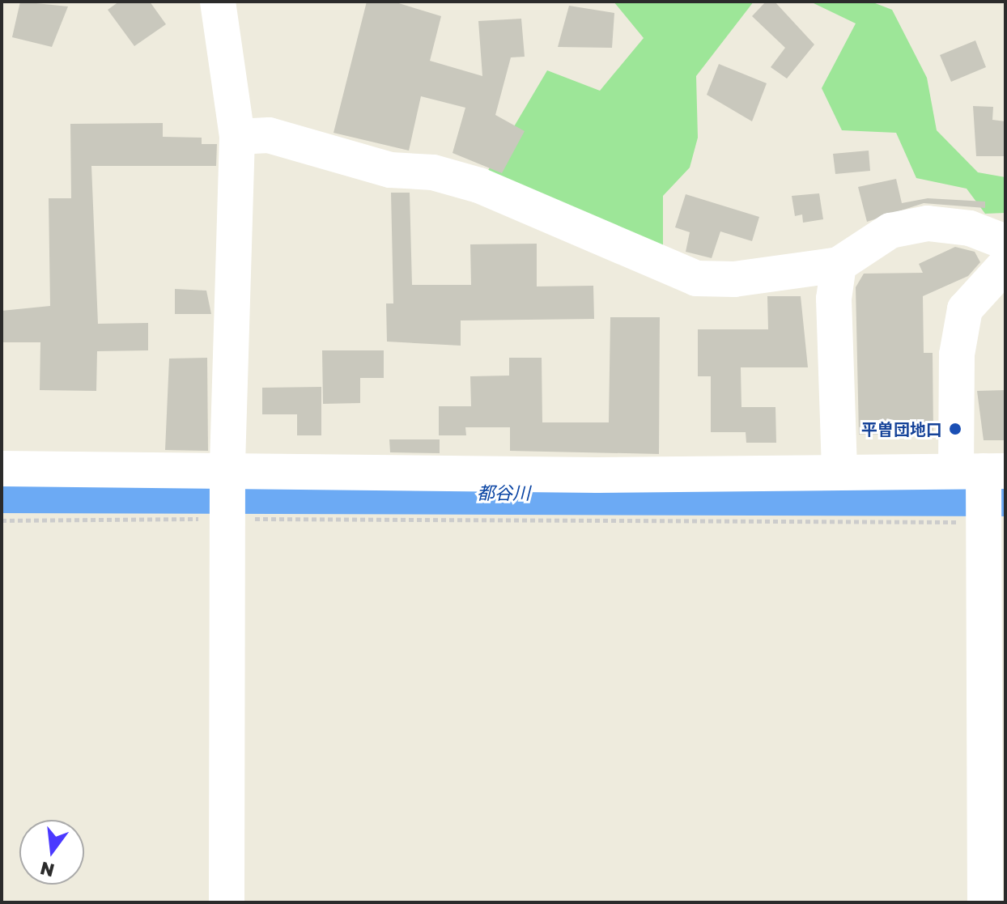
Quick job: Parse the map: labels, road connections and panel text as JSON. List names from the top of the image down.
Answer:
{
  "water": ["都谷川"],
  "places": ["平曽団地口"],
  "north": "bottom"
}
